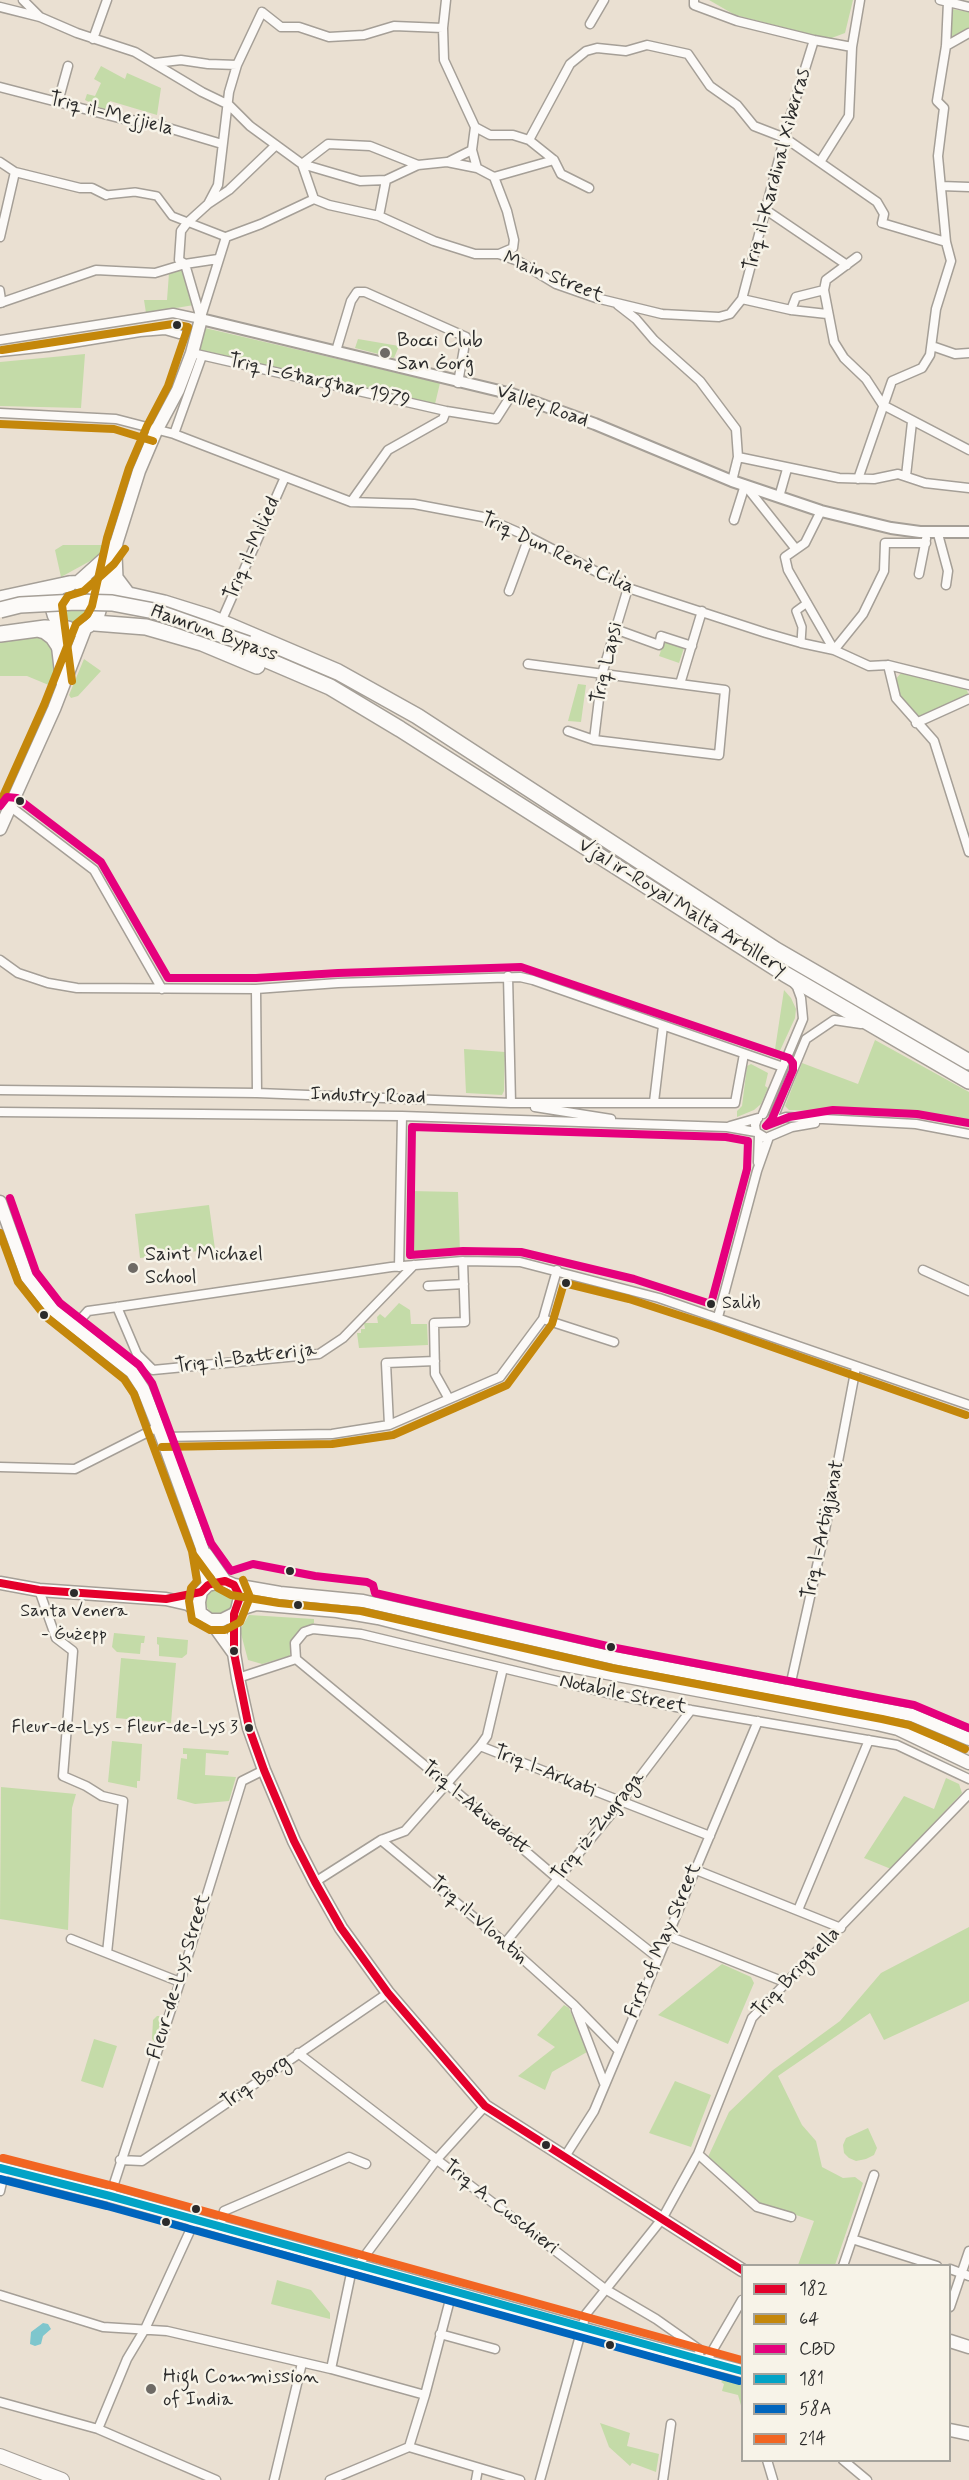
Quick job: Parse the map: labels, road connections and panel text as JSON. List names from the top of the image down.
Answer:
{
  "streets": {
    "highway": ["Ħamrun Bypass", "Vjal ir-Royal Malta Artillery"],
    "street": [
      "Triq il-Mejjiela",
      "Triq il-Kardinal Xiberras",
      "Main Street",
      "Triq l-Għargħar 1979",
      "Valley Road",
      "Triq il-Milied",
      "Triq Dun Renè Cilia",
      "Triq Lapsi",
      "Industry Road",
      "Triq il-Batterija",
      "Triq l-Artiġjanat",
      "Notabile Street",
      "Triq l-Arkati",
      "Triq l-Akwedott",
      "Triq iż-Żugraga",
      "Triq il-Vlontin",
      "First of May Street",
      "Triq Brigħella",
      "Fleur-de-Lys Street",
      "Triq Borg",
      "Triq A. Cuschieri"
    ]
  },
  "crossings": [
    ["Triq il-Kardinal Xiberras", "Main Street"],
    ["Triq l-Għargħar 1979", "Valley Road"],
    ["Triq il-Milied", "Triq Dun Renè Cilia"],
    ["Triq Dun Renè Cilia", "Triq Lapsi"],
    ["Ħamrun Bypass", "Vjal ir-Royal Malta Artillery"],
    ["Notabile Street", "Triq l-Akwedott"],
    ["Notabile Street", "Triq iż-Żugraga"],
    ["Notabile Street", "First of May Street"],
    ["Triq l-Arkati", "Triq iż-Żugraga"],
    ["Triq l-Arkati", "First of May Street"],
    ["Triq l-Akwedott", "Triq iż-Żugraga"],
    ["Triq l-Akwedott", "First of May Street"],
    ["Triq iż-Żugraga", "Triq il-Vlontin"],
    ["Triq il-Vlontin", "First of May Street"],
    ["Triq Brigħella", "Triq A. Cuschieri"],
    ["Fleur-de-Lys Street", "Triq Borg"],
    ["Triq Borg", "Triq A. Cuschieri"]
  ],
  "places": [
    "Bocci Club San Ġorġ",
    "Saint Michael School",
    "Salib",
    "Santa Venera - Ġużepp",
    "Fleur-de-Lys - Fleur-de-Lys 3",
    "High Commission of India"
  ],
  "lines": [
    "transit line 64",
    "transit line CBD",
    "transit line 182",
    "transit line 214",
    "transit line 181",
    "transit line 58A"
  ],
  "legend": [
    "182",
    "64",
    "CBD",
    "181",
    "58A",
    "214"
  ]
}
